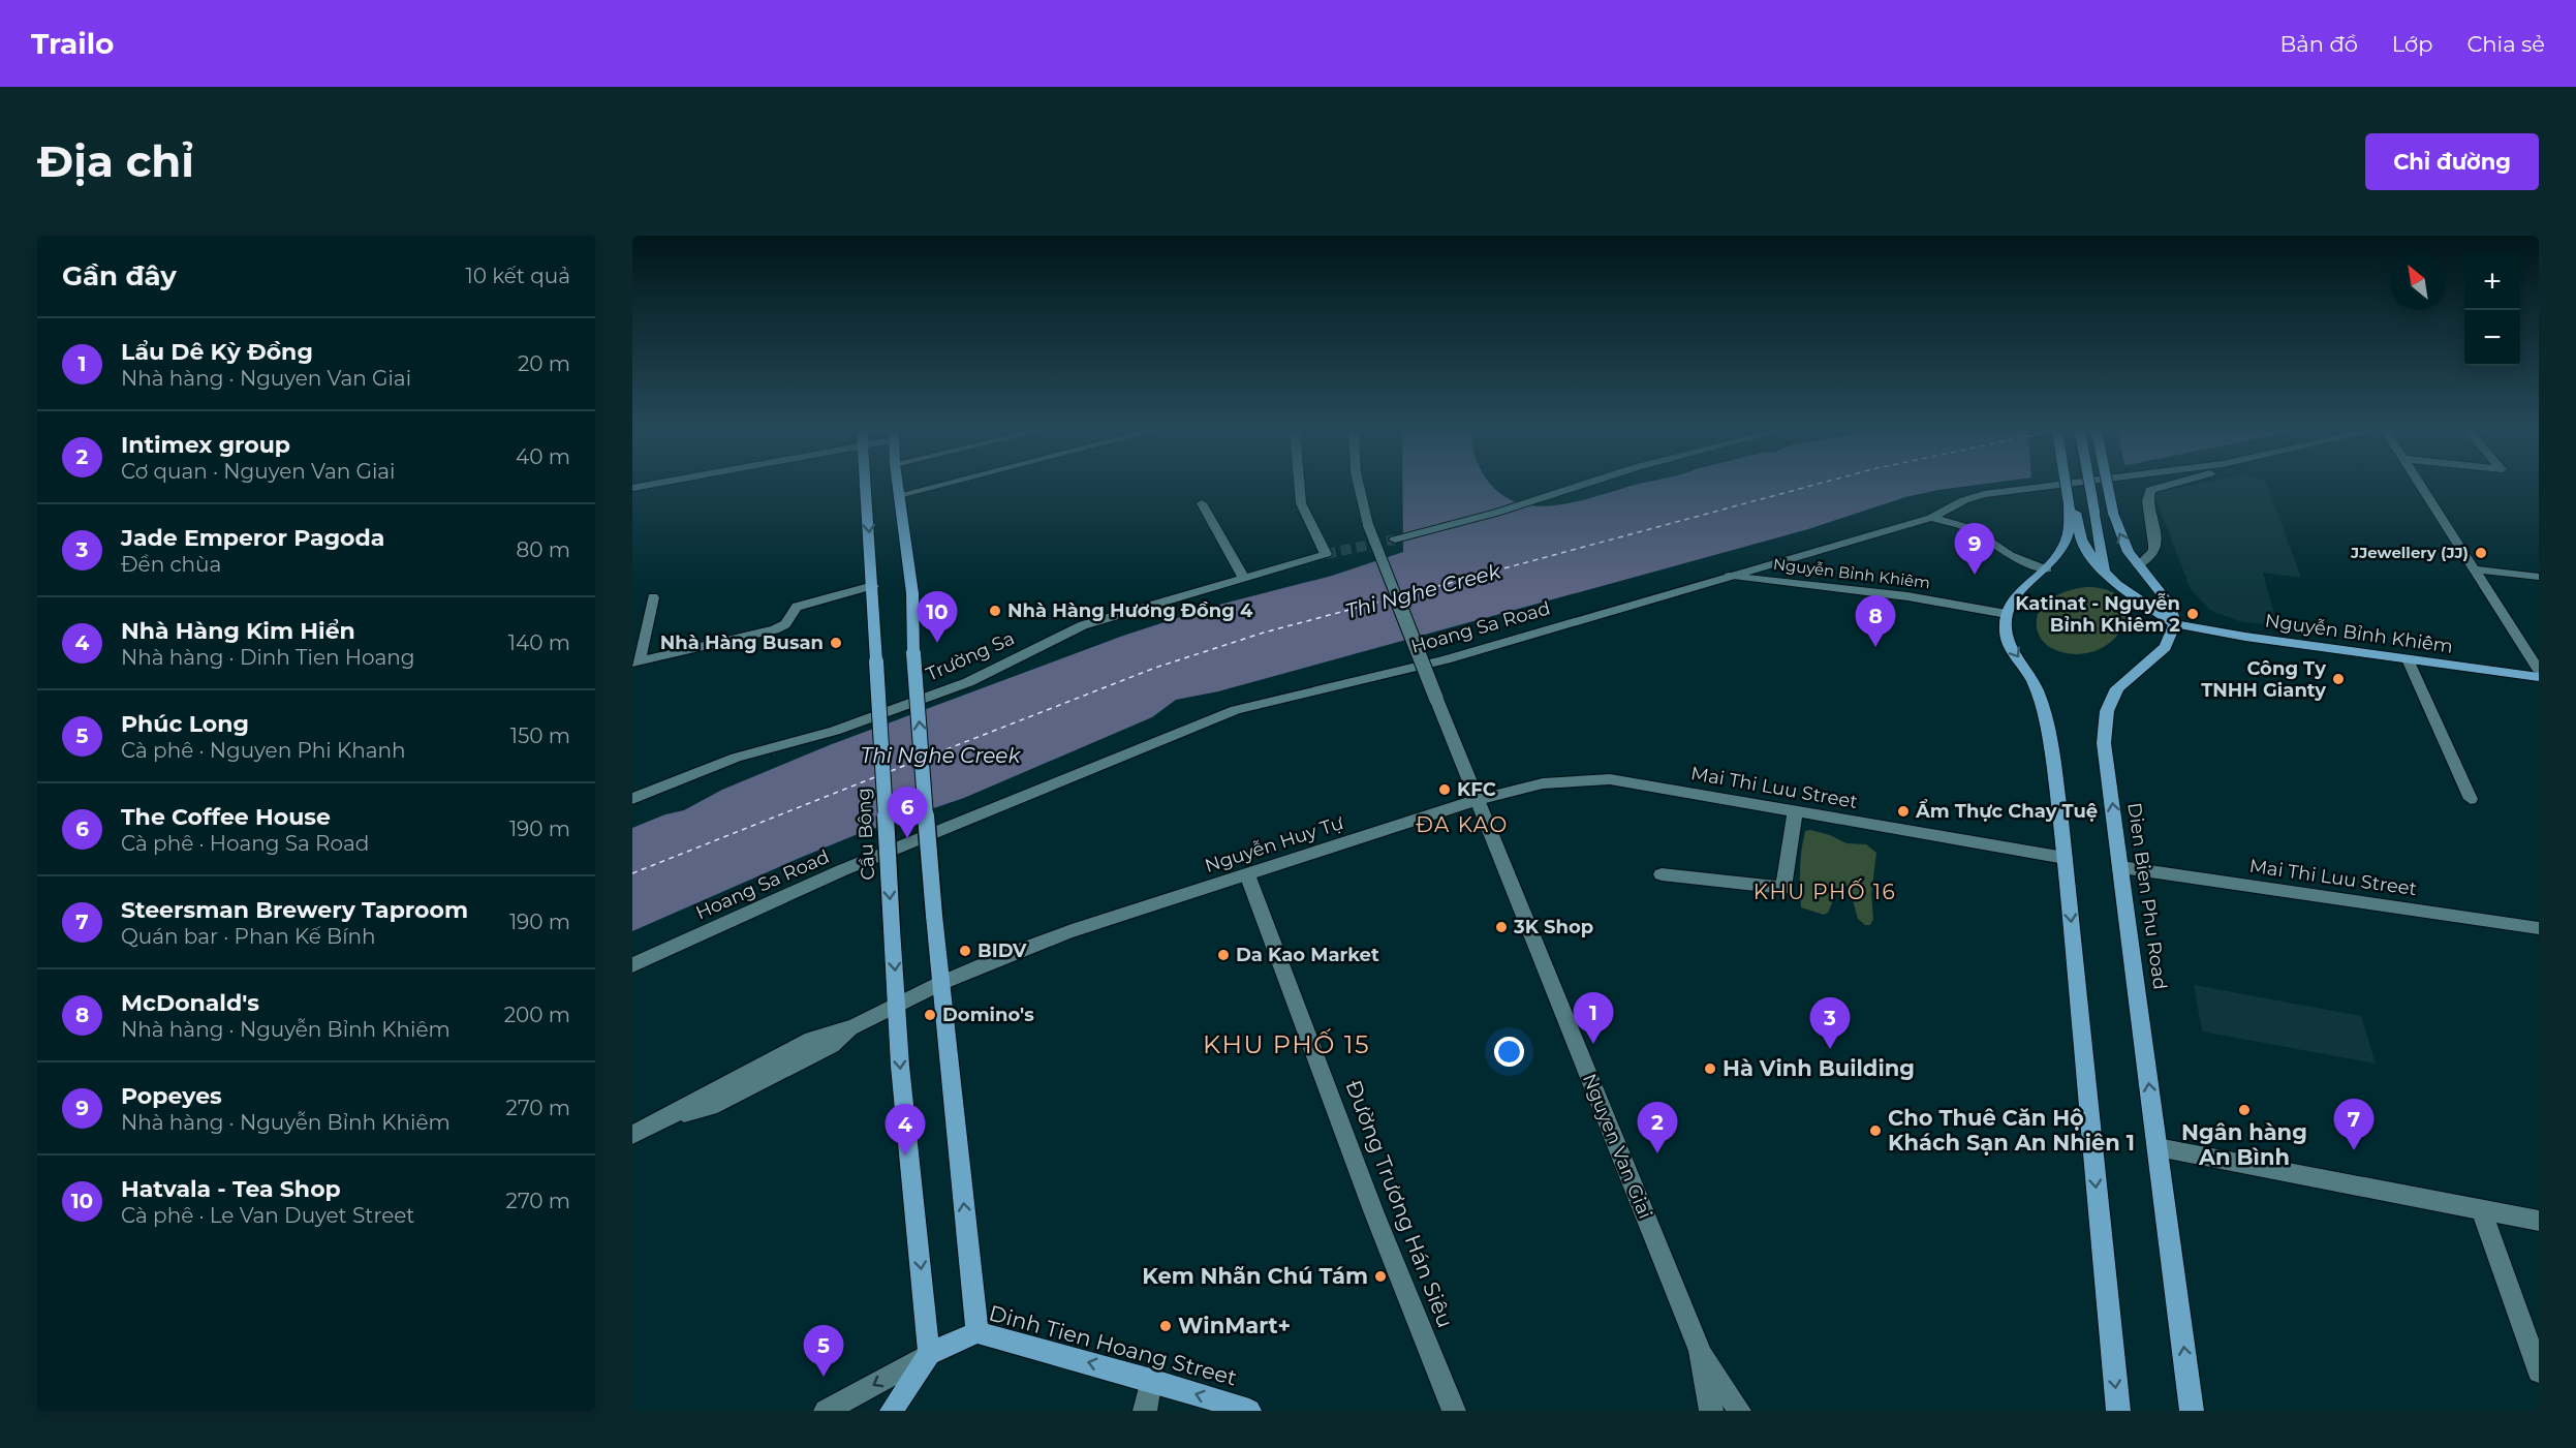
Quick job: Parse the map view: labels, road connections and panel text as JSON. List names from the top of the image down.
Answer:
{
  "streets": {
    "main road": [
      "Nguyễn Bỉnh Khiêm",
      "Cầu Bông",
      "Dien Bien Phu Road",
      "Dinh Tien Hoang Street"
    ],
    "street": [
      "Hoang Sa Road",
      "Trường Sa",
      "Mai Thi Luu Street",
      "Nguyễn Huy Tự",
      "Nguyen Van Giai",
      "Đường Trương Hán Siêu"
    ]
  },
  "crossings": [
    ["Nguyễn Bỉnh Khiêm", "Hoang Sa Road"],
    ["Nguyễn Bỉnh Khiêm", "Dien Bien Phu Road"],
    ["Mai Thi Luu Street", "Nguyễn Huy Tự"],
    ["Mai Thi Luu Street", "Dien Bien Phu Road"],
    ["Mai Thi Luu Street", "Nguyen Van Giai"],
    ["Cầu Bông", "Nguyễn Huy Tự"],
    ["Cầu Bông", "Dinh Tien Hoang Street"],
    ["Nguyễn Huy Tự", "Nguyen Van Giai"],
    ["Nguyễn Huy Tự", "Đường Trương Hán Siêu"]
  ],
  "one_way": ["Dinh Tien Hoang Street"],
  "districts": ["ĐA KAO", "KHU PHỐ 16", "KHU PHỐ 15"],
  "water": ["Thi Nghe Creek"],
  "places": [
    "JJewellery (JJ)",
    "Nhà Hàng Hương Đồng 4",
    "Katinat - Nguyễn Bỉnh Khiêm 2",
    "Nhà Hàng Busan",
    "Công Ty TNHH Gianty",
    "KFC",
    "Ẩm Thực Chay Tuệ",
    "3K Shop",
    "BIDV",
    "Da Kao Market",
    "Domino's",
    "Hà Vinh Building",
    "Ngân hàng An Bình",
    "Cho Thuê Căn Hộ Khách Sạn An Nhiên 1",
    "Kem Nhãn Chú Tám",
    "WinMart+"
  ],
  "north": "top left",
  "page": {
    "header": "Trailo",
    "nav": ["Bản đồ", "Lớp", "Chia sẻ"],
    "buttons": "Chỉ đường",
    "title": "Địa chỉ",
    "heading": ["Gần đây", "10 kết quả"],
    "map_buttons": ["+", "−"],
    "list": [
      {
        "mark": "1",
        "name": "Lẩu Dê Kỳ Đồng",
        "note": "Nhà hàng · Nguyen Van Giai",
        "value": "20 m"
      },
      {
        "mark": "2",
        "name": "Intimex group",
        "note": "Cơ quan · Nguyen Van Giai",
        "value": "40 m"
      },
      {
        "mark": "3",
        "name": "Jade Emperor Pagoda",
        "note": "Đền chùa",
        "value": "80 m"
      },
      {
        "mark": "4",
        "name": "Nhà Hàng Kim Hiển",
        "note": "Nhà hàng · Dinh Tien Hoang",
        "value": "140 m"
      },
      {
        "mark": "5",
        "name": "Phúc Long",
        "note": "Cà phê · Nguyen Phi Khanh",
        "value": "150 m"
      },
      {
        "mark": "6",
        "name": "The Coffee House",
        "note": "Cà phê · Hoang Sa Road",
        "value": "190 m"
      },
      {
        "mark": "7",
        "name": "Steersman Brewery Taproom",
        "note": "Quán bar · Phan Kế Bính",
        "value": "190 m"
      },
      {
        "mark": "8",
        "name": "McDonald's",
        "note": "Nhà hàng · Nguyễn Bỉnh Khiêm",
        "value": "200 m"
      },
      {
        "mark": "9",
        "name": "Popeyes",
        "note": "Nhà hàng · Nguyễn Bỉnh Khiêm",
        "value": "270 m"
      },
      {
        "mark": "10",
        "name": "Hatvala - Tea Shop",
        "note": "Cà phê · Le Van Duyet Street",
        "value": "270 m"
      }
    ],
    "pins": [
      "9",
      "10",
      "8",
      "6",
      "1",
      "3",
      "7",
      "2",
      "4",
      "5"
    ]
  }
}
